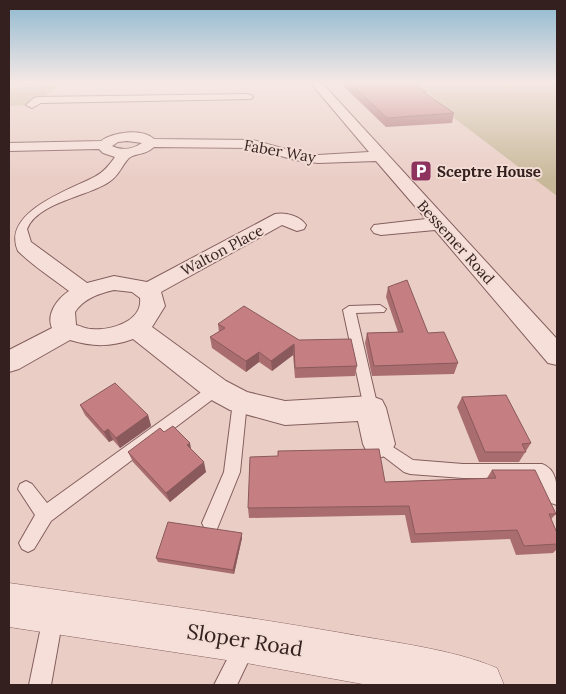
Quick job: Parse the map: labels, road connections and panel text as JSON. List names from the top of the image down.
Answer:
{
  "streets": {
    "street": [
      "Faber Way",
      "Bessemer Road",
      "Walton Place",
      "Sloper Road"
    ]
  },
  "crossings": [
    ["Faber Way", "Bessemer Road"]
  ],
  "places": {
    "parking": ["Sceptre House"]
  }
}
